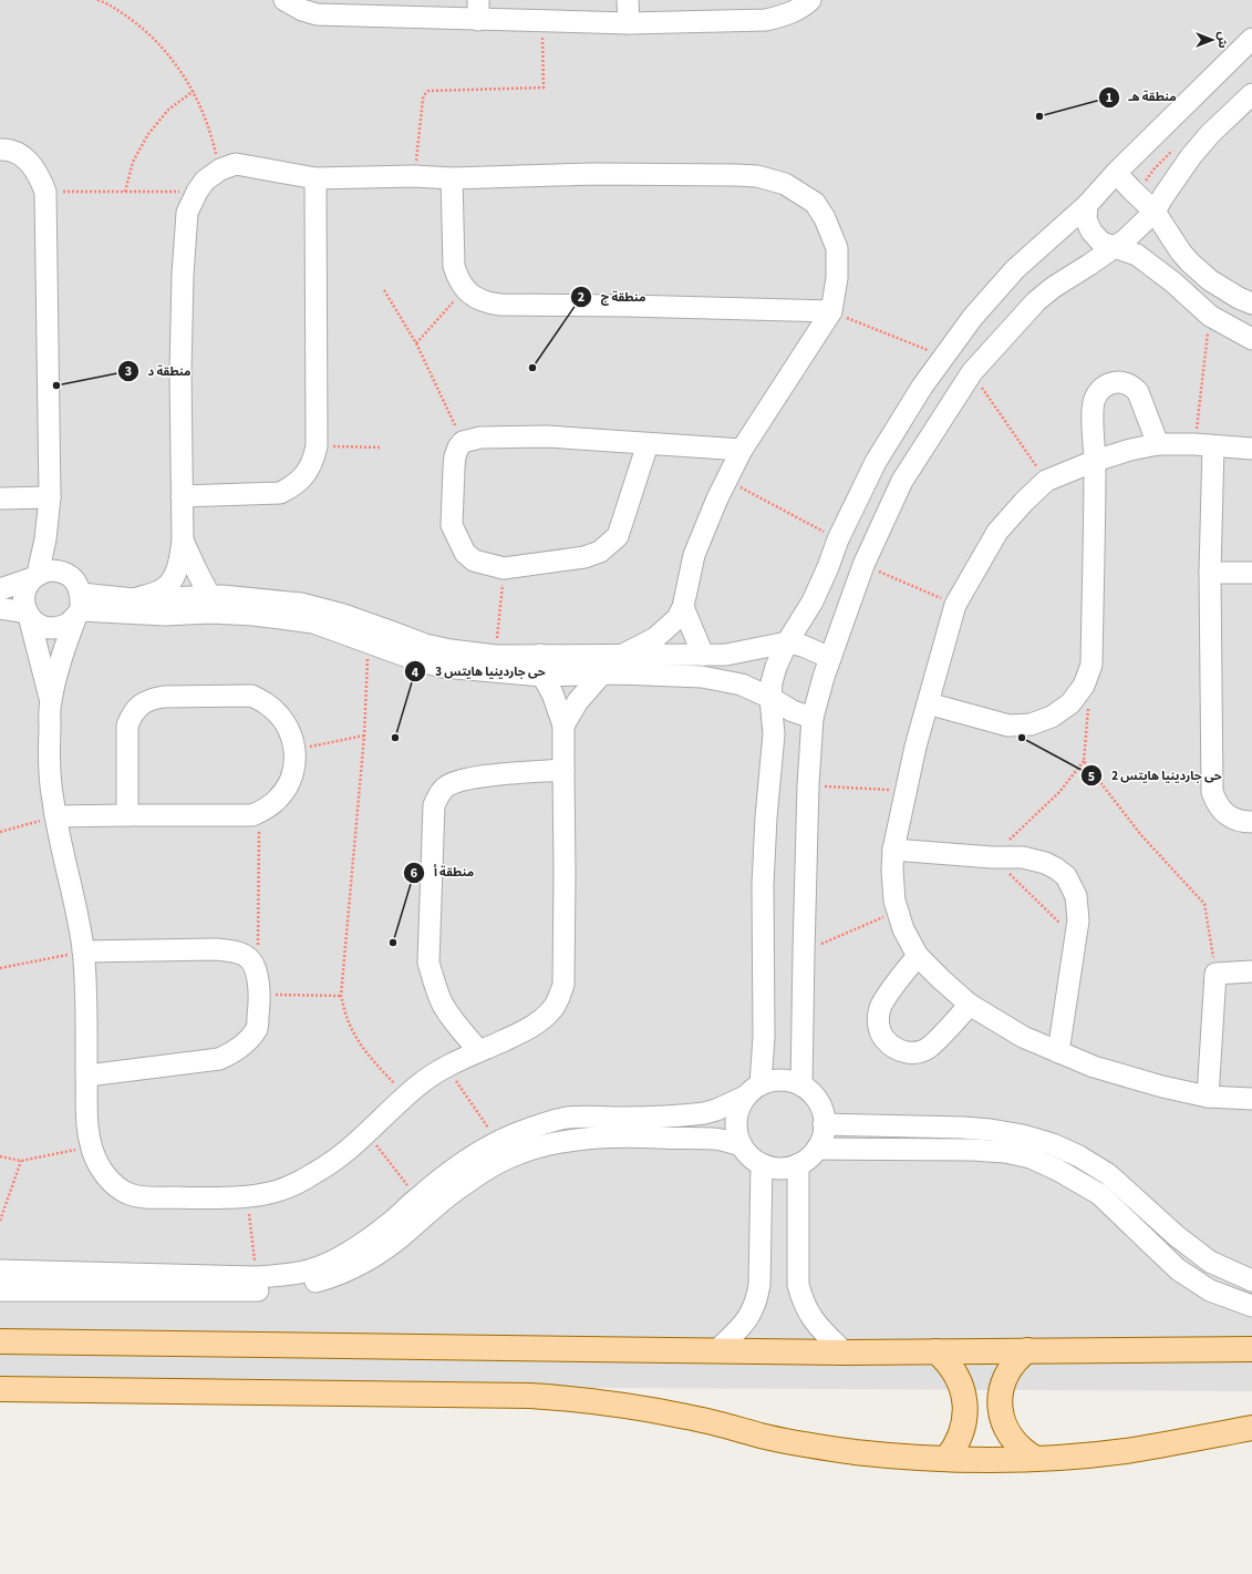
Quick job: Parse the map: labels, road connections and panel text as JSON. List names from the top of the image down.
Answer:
{
  "places": [
    "منطقة هـ",
    "منطقة ج",
    "منطقة د",
    "حى جاردينيا هايتس 3",
    "حى جاردينيا هايتس 2",
    "منطقة أ"
  ],
  "north": "right"
}
